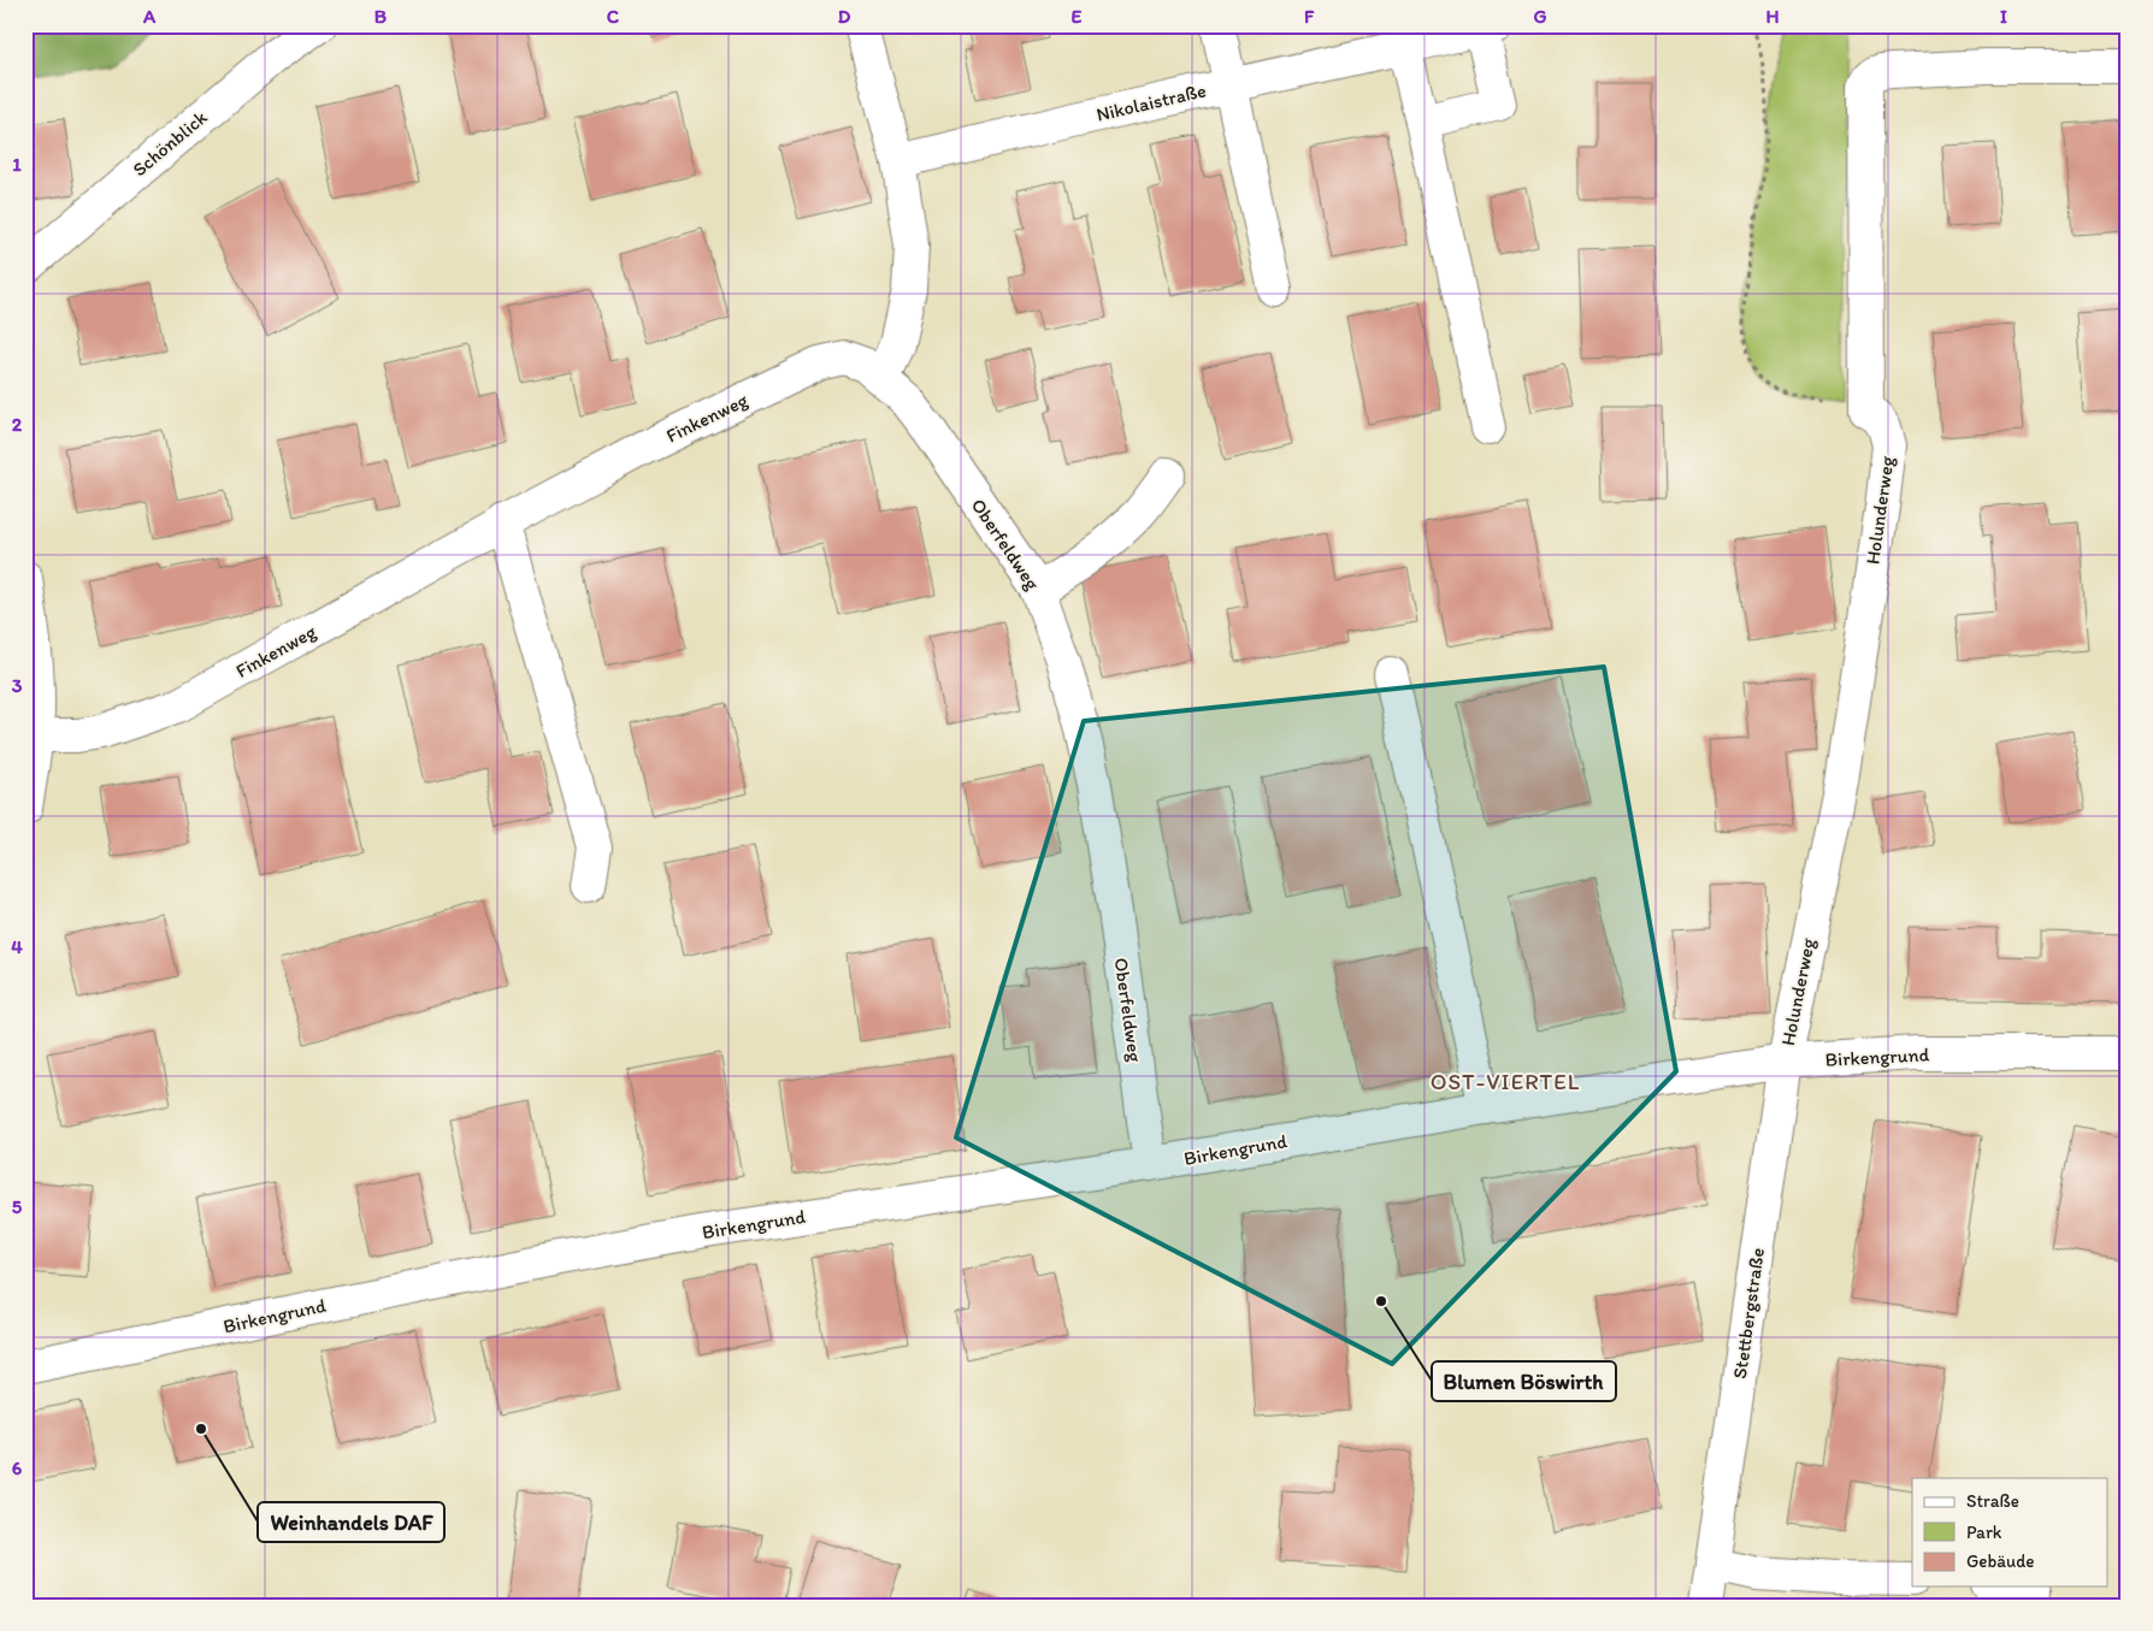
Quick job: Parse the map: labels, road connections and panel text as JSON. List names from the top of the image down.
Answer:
{
  "streets": {
    "street": [
      "Nikolaistraße",
      "Schönblick",
      "Finkenweg",
      "Holunderweg",
      "Oberfeldweg",
      "Birkengrund",
      "Stettbergstraße"
    ]
  },
  "crossings": [
    ["Finkenweg", "Oberfeldweg"],
    ["Holunderweg", "Birkengrund"],
    ["Holunderweg", "Stettbergstraße"],
    ["Oberfeldweg", "Birkengrund"],
    ["Birkengrund", "Stettbergstraße"]
  ],
  "districts": ["OST-VIERTEL"],
  "places": ["Blumen Böswirth", "Weinhandels DAF"],
  "legend": ["Straße", "Park", "Gebäude"],
  "grid": {
    "columns": [
      "A",
      "B",
      "C",
      "D",
      "E",
      "F",
      "G",
      "H",
      "I"
    ],
    "rows": [
      "1",
      "2",
      "3",
      "4",
      "5",
      "6"
    ]
  }
}
